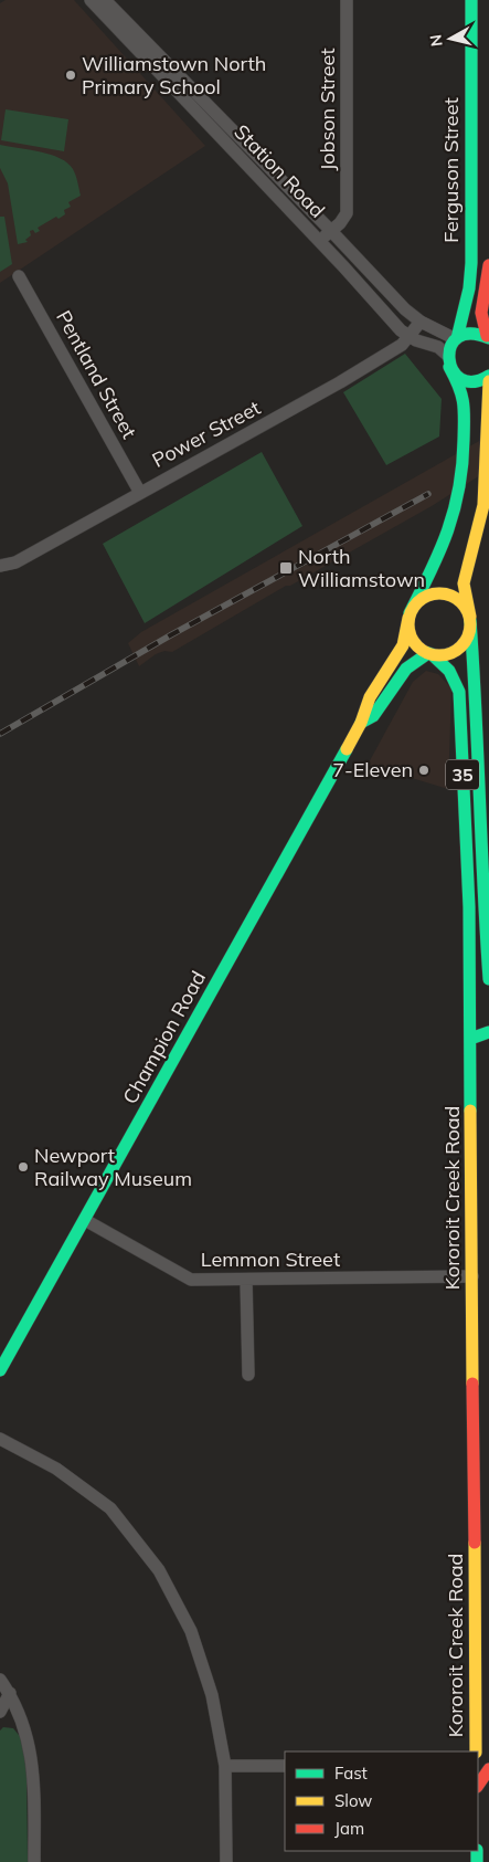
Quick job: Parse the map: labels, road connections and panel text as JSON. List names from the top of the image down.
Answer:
{
  "streets": {
    "main road": [
      "Ferguson Street",
      "35",
      "Champion Road",
      "Kororoit Creek Road"
    ],
    "street": [
      "Jobson Street",
      "Station Road",
      "Pentland Street",
      "Power Street",
      "Lemmon Street"
    ]
  },
  "crossings": [
    ["Jobson Street", "Station Road"],
    ["Ferguson Street", "Station Road"],
    ["Station Road", "Power Street"],
    ["Pentland Street", "Power Street"],
    ["35", "Champion Road"],
    ["35", "Kororoit Creek Road"],
    ["Champion Road", "Kororoit Creek Road"],
    ["Champion Road", "Lemmon Street"],
    ["Kororoit Creek Road", "Lemmon Street"]
  ],
  "places": {
    "other": ["Williamstown North Primary School", "7-Eleven", "Newport Railway Museum"],
    "transit": ["North Williamstown"]
  },
  "legend": ["Fast", "Slow", "Jam"],
  "north": "left"
}
